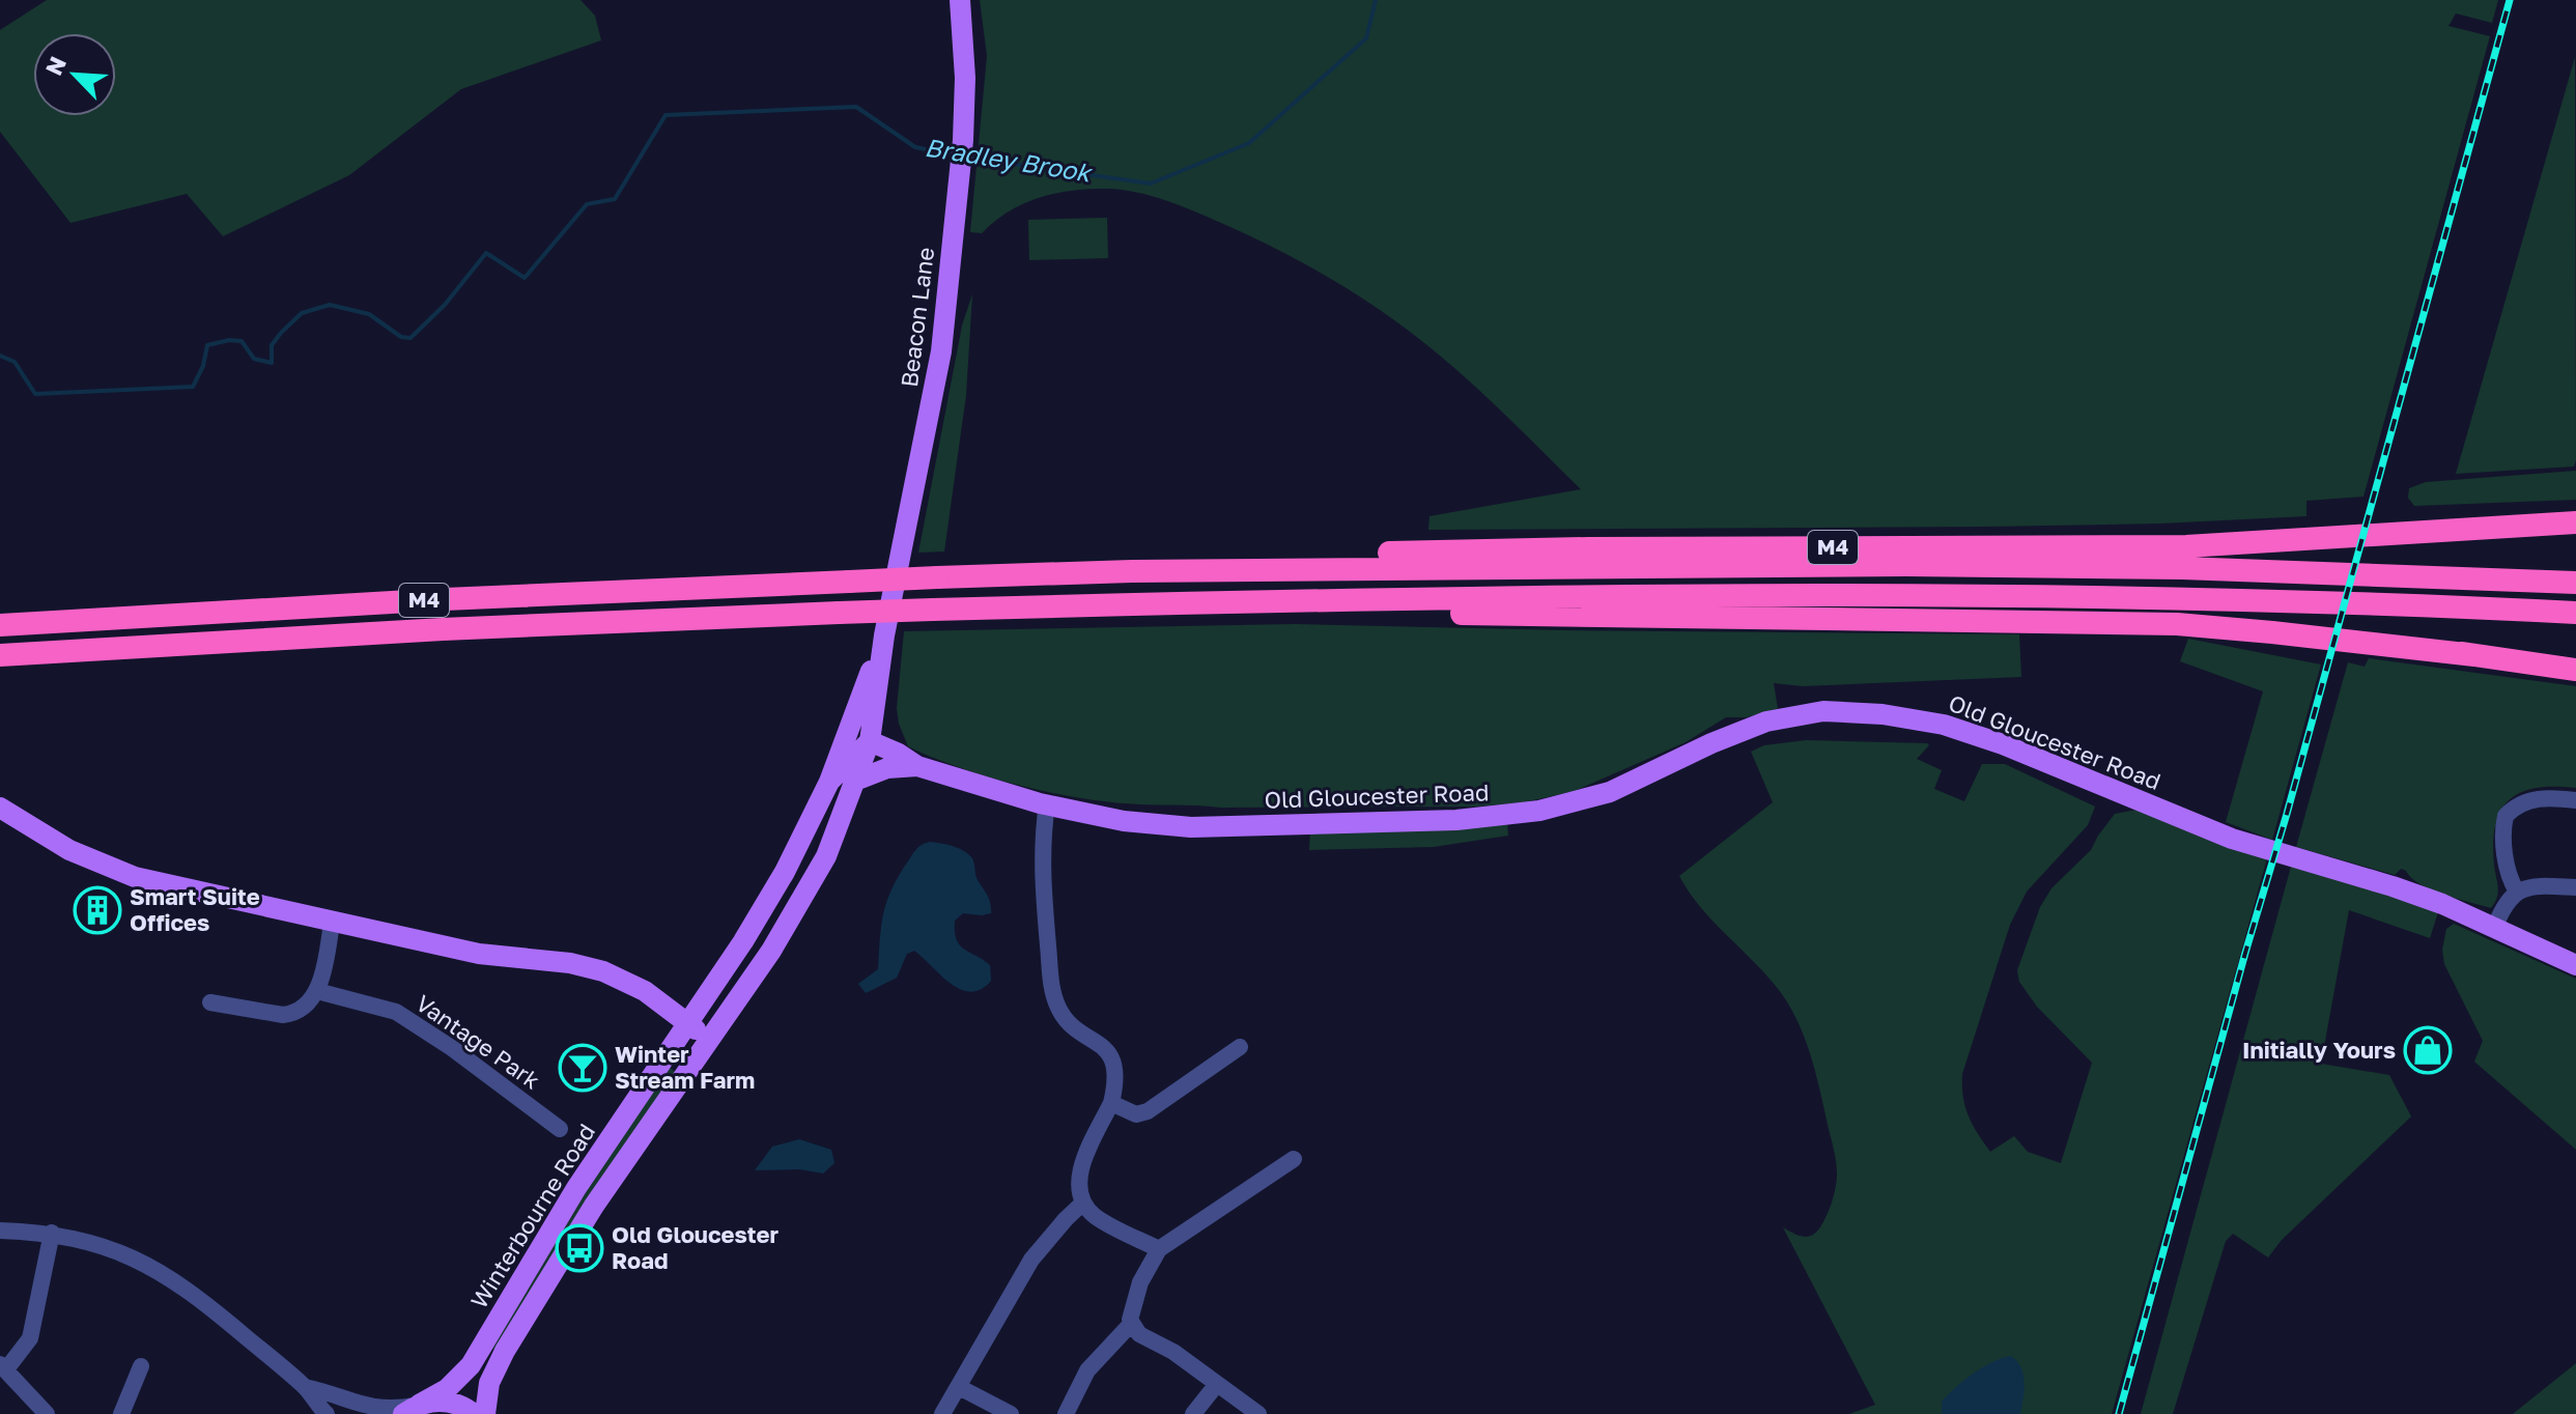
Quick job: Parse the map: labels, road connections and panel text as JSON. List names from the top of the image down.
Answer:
{
  "streets": {
    "highway": ["M4"],
    "main road": ["Beacon Lane", "Old Gloucester Road", "Winterbourne Road"],
    "street": ["Vantage Park"]
  },
  "crossings": [
    ["Beacon Lane", "Winterbourne Road"],
    ["Old Gloucester Road", "Winterbourne Road"]
  ],
  "water": ["Bradley Brook"],
  "places": {
    "building": ["Smart Suite Offices"],
    "shop": ["Initially Yours"],
    "bar": ["Winter Stream Farm"],
    "bus stop": ["Old Gloucester Road"]
  },
  "north": "top left"
}
